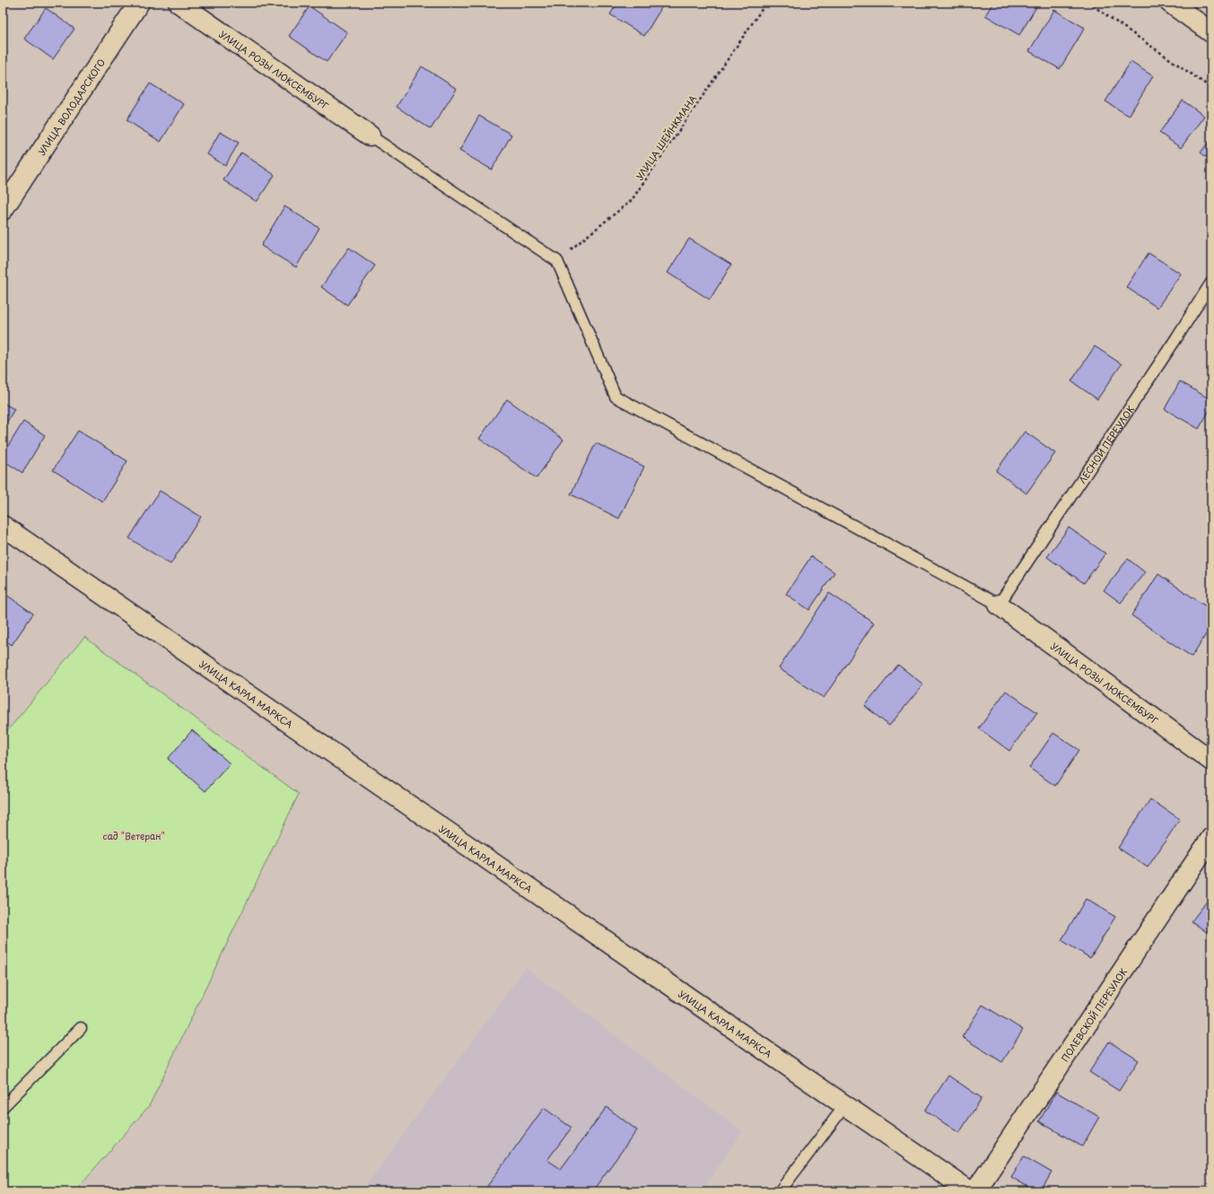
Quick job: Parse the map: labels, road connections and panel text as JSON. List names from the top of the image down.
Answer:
{
  "streets": {
    "street": [
      "УЛИЦА РОЗЫ ЛЮКСЕМБУРГ",
      "УЛИЦА ВОЛОДАРСКОГО",
      "УЛИЦА КАРЛА МАРКСА",
      "ПОЛЕВСКОЙ ПЕРЕУЛОК"
    ],
    "lane": ["ЛЕСНОЙ ПЕРЕУЛОК"],
    "path": ["УЛИЦА ШЕЙНКМАНА"]
  },
  "crossings": [
    ["УЛИЦА РОЗЫ ЛЮКСЕМБУРГ", "ЛЕСНОЙ ПЕРЕУЛОК"]
  ],
  "parks": ["сад \"Ветеран\""]
}
